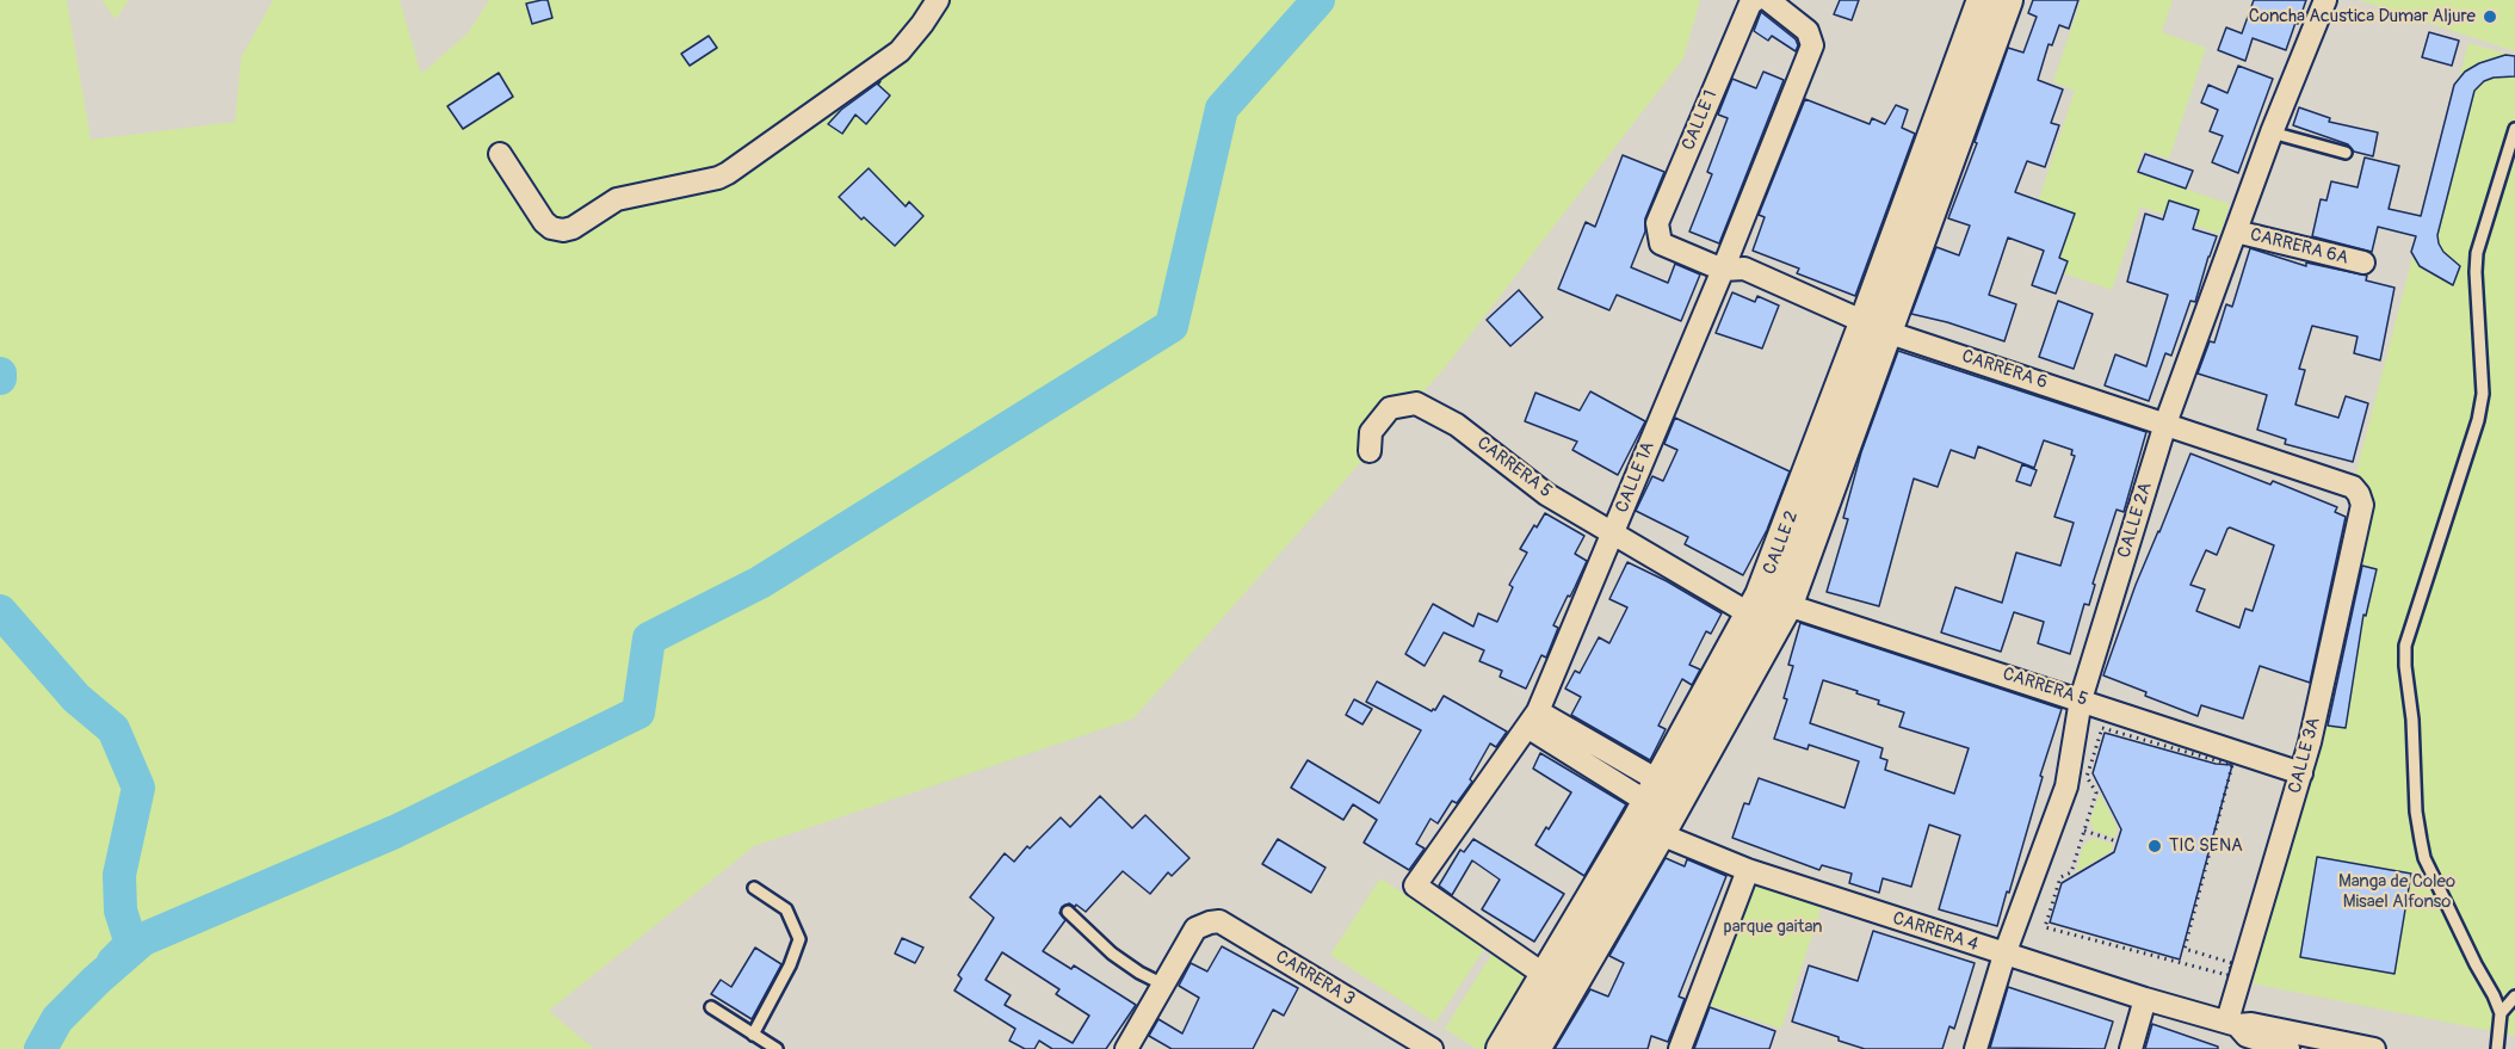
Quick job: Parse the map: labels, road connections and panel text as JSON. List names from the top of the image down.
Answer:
{
  "streets": {
    "main road": ["CALLE 2"],
    "street": [
      "CALLE 1",
      "CARRERA 6A",
      "CARRERA 6",
      "CARRERA 5",
      "CALLE 1A",
      "CALLE 2A",
      "CALLE 3A",
      "CARRERA 4",
      "CARRERA 3"
    ]
  },
  "crossings": [
    ["CALLE 1", "CARRERA 6"],
    ["CARRERA 6A", "CALLE 2A"],
    ["CARRERA 6", "CALLE 1A"],
    ["CARRERA 6", "CALLE 2A"],
    ["CARRERA 6", "CALLE 2"],
    ["CARRERA 6", "CALLE 3A"],
    ["CARRERA 5", "CALLE 1A"],
    ["CARRERA 5", "CALLE 2A"],
    ["CARRERA 5", "CALLE 2"],
    ["CARRERA 5", "CALLE 3A"],
    ["CALLE 1A", "CALLE 2"],
    ["CALLE 1A", "CARRERA 4"],
    ["CALLE 2A", "CARRERA 4"],
    ["CALLE 2", "CARRERA 4"],
    ["CALLE 3A", "CARRERA 4"]
  ],
  "parks": ["Manga de Coleo Misael Alfonso", "parque gaitan"],
  "places": ["Concha Acustica Dumar Aljure", "TIC SENA"]
}
